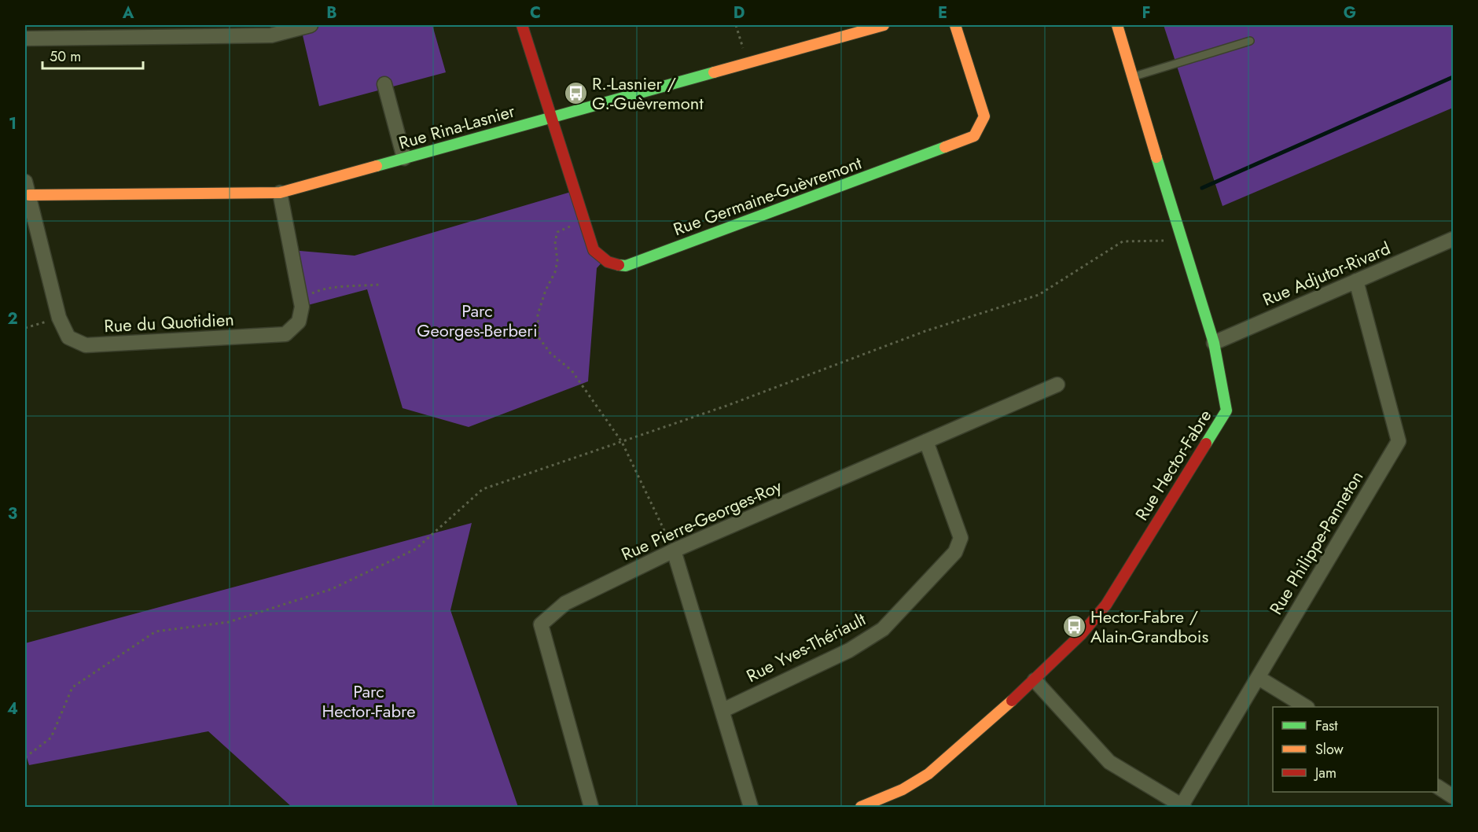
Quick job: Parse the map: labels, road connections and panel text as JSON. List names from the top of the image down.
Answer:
{
  "streets": {
    "street": [
      "Rue Rina-Lasnier",
      "Rue Germaine-Guèvremont",
      "Rue Adjutor-Rivard",
      "Rue du Quotidien",
      "Rue Hector-Fabre",
      "Rue Pierre-Georges-Roy",
      "Rue Philippe-Panneton",
      "Rue Yves-Thériault"
    ]
  },
  "crossings": [
    ["Rue Rina-Lasnier", "Rue Germaine-Guèvremont"],
    ["Rue Rina-Lasnier", "Rue du Quotidien"],
    ["Rue Adjutor-Rivard", "Rue Hector-Fabre"],
    ["Rue Adjutor-Rivard", "Rue Philippe-Panneton"],
    ["Rue Pierre-Georges-Roy", "Rue Yves-Thériault"]
  ],
  "parks": ["Parc Georges-Berberi", "Parc Hector-Fabre"],
  "places": {
    "bus stop": ["R.-Lasnier / G.-Guèvremont", "Hector-Fabre / Alain-Grandbois"]
  },
  "legend": ["Fast", "Slow", "Jam"],
  "scale_bar": "50 m",
  "grid": {
    "columns": [
      "A",
      "B",
      "C",
      "D",
      "E",
      "F",
      "G"
    ],
    "rows": [
      "1",
      "2",
      "3",
      "4"
    ]
  }
}
